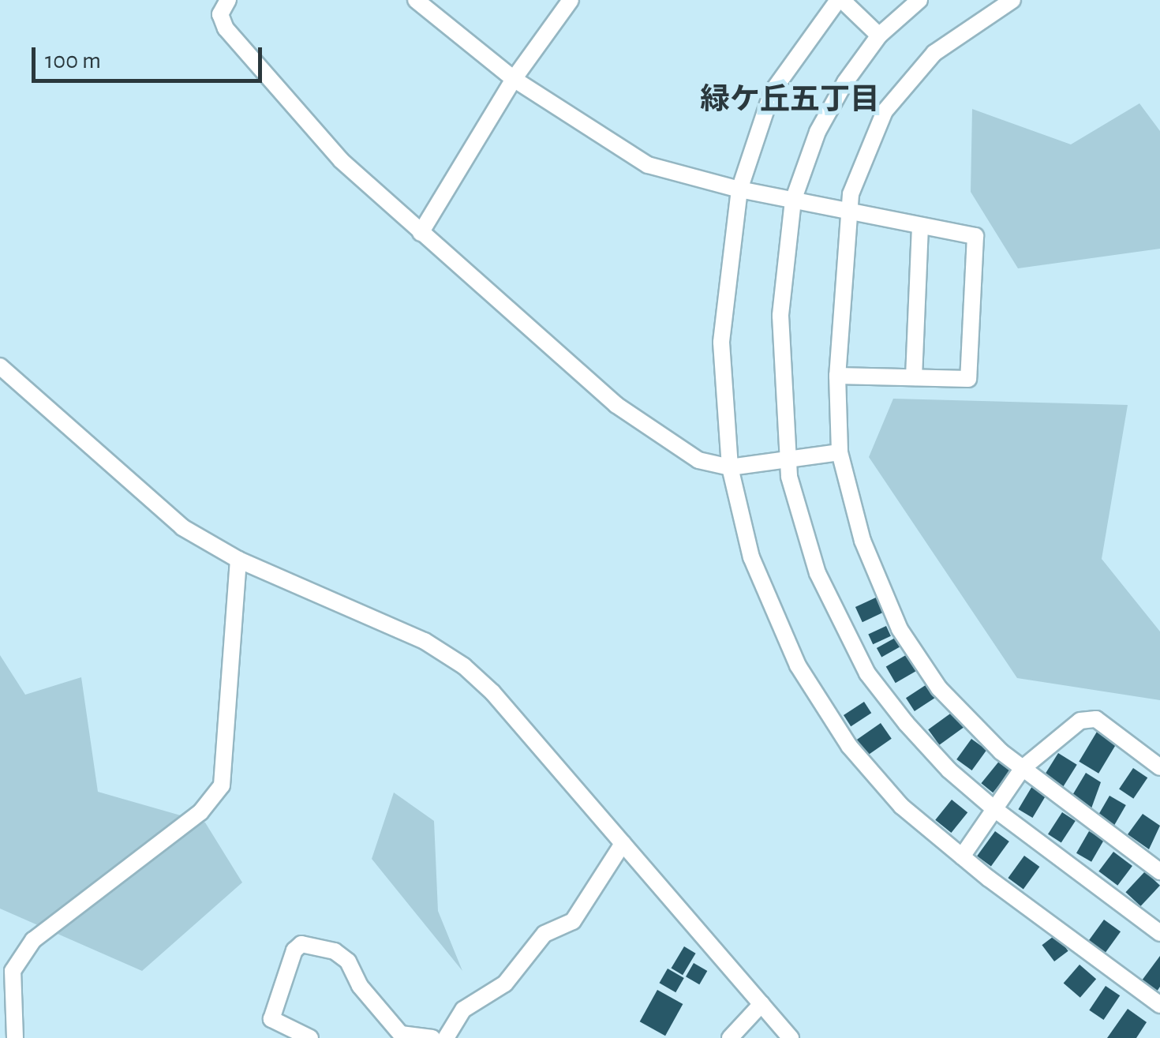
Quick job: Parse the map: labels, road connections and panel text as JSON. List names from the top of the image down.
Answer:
{
  "districts": ["緑ケ丘五丁目"],
  "scale_bar": "100 m"
}
